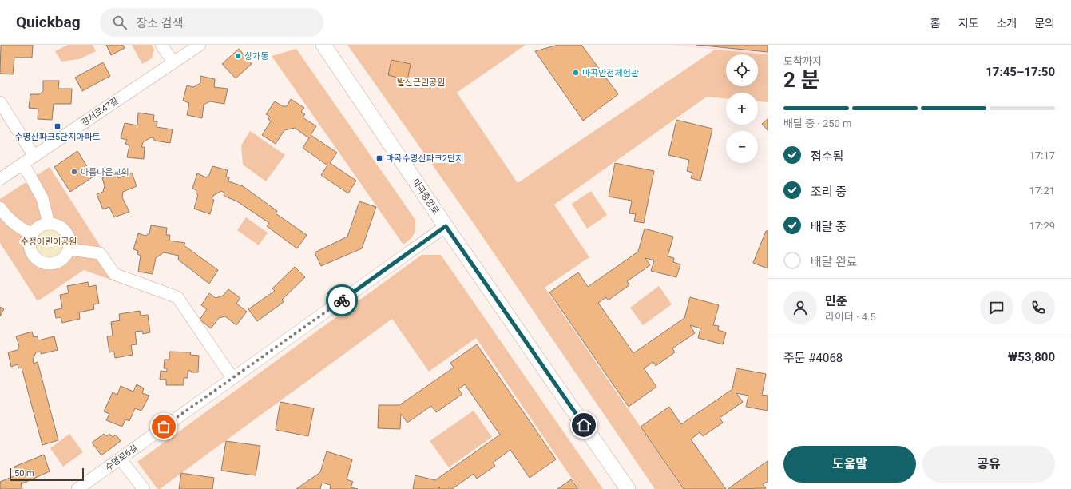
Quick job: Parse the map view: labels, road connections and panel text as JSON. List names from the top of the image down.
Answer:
{
  "streets": {
    "main road": ["마곡중앙로"],
    "street": ["강서로47길", "수명로6길"]
  },
  "crossings": [
    ["마곡중앙로", "수명로6길"]
  ],
  "parks": ["발산근린공원", "수정어린이공원"],
  "places": {
    "other": ["상가동", "마곡안전체험관", "아름다운교회"],
    "transit": ["수명산파크5단지아파트", "마곡수명산파크2단지"]
  },
  "scale_bar": "50 m",
  "page": {
    "header": "Quickbag",
    "search": "장소 검색",
    "nav": [
      "홈",
      "지도",
      "소개",
      "문의"
    ],
    "heading": ["2 분", "도착까지", "17:45–17:50"],
    "panel": [
      "민준",
      "라이더 · 4.5",
      "주문 #4068",
      "₩53,800"
    ],
    "map_buttons": ["+", "−"],
    "bar": "배달 중 · 250 m",
    "list": [
      ["접수됨", "17:17"],
      ["조리 중", "17:21"],
      ["배달 중", "17:29"],
      "배달 완료"
    ],
    "buttons": ["도움말", "공유"],
    "scale": "50 m"
  }
}
